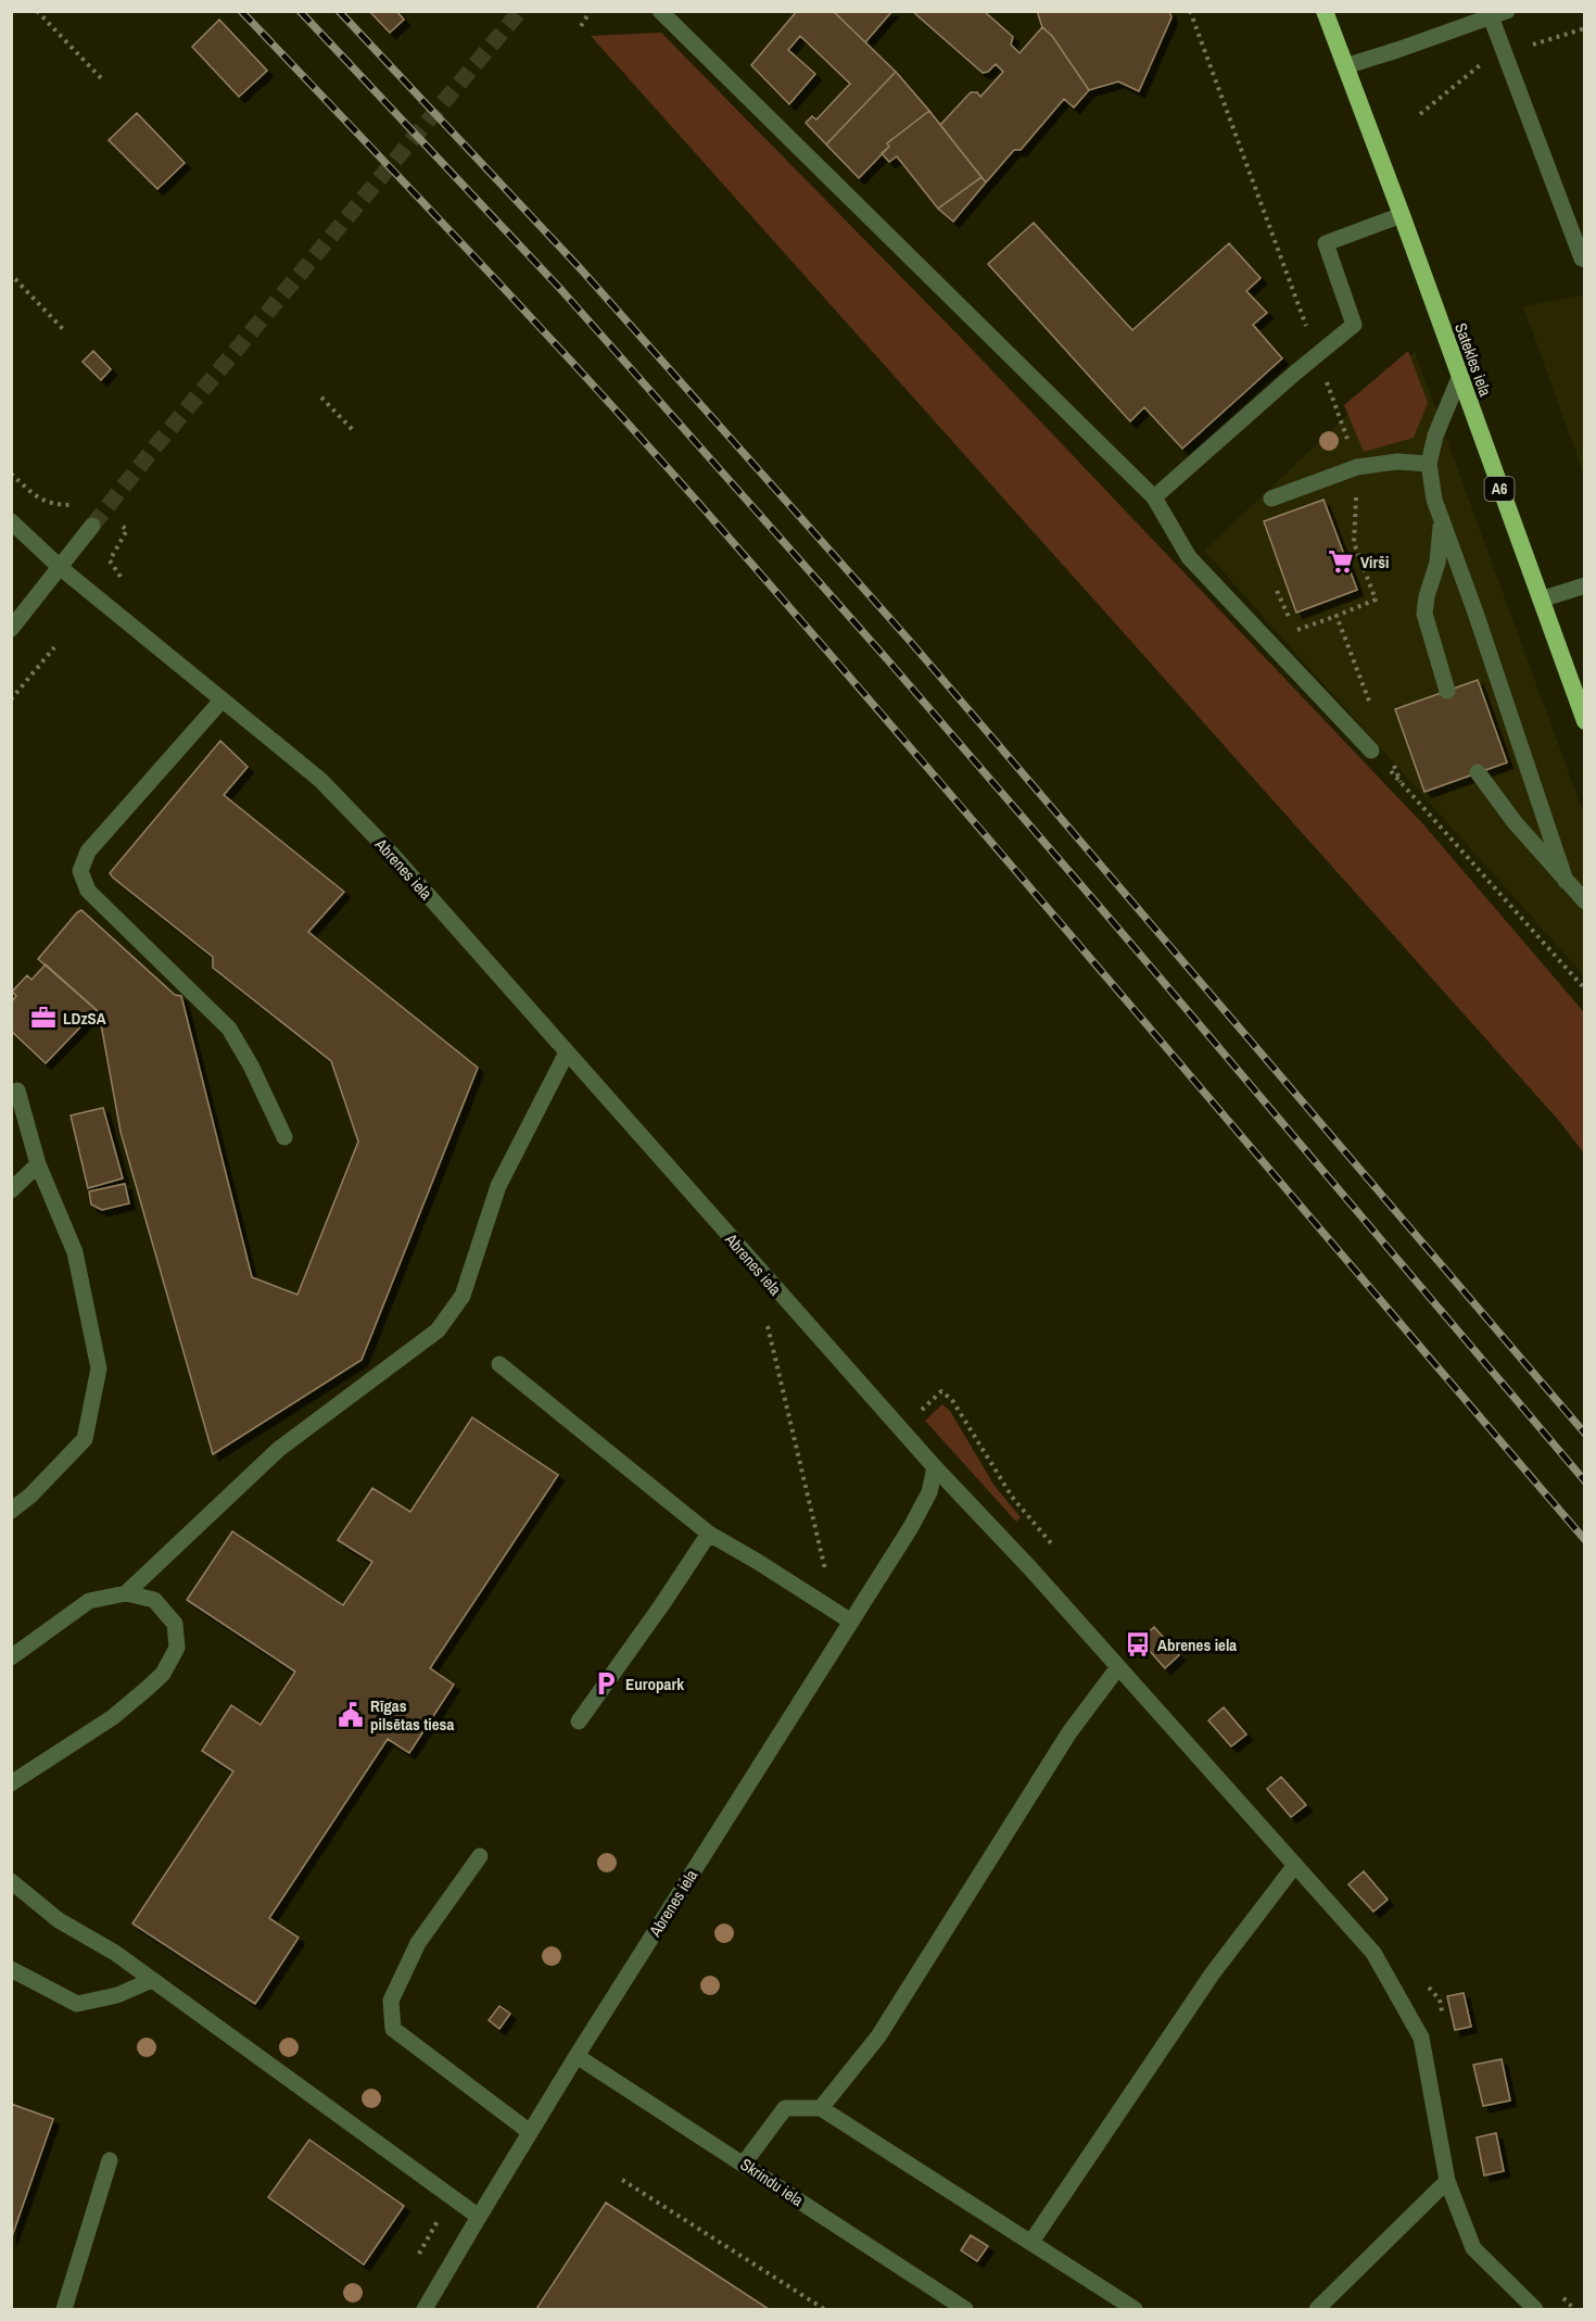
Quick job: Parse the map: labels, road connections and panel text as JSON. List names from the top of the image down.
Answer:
{
  "streets": {
    "highway": ["Satekles iela", "A6"],
    "street": ["Abrenes iela", "Skrindu iela"]
  },
  "crossings": [
    ["Abrenes iela", "Skrindu iela"]
  ],
  "places": {
    "supermarket": ["Virši"],
    "office": ["LDzSA"],
    "bus stop": ["Abrenes iela"],
    "parking": ["Europark"],
    "public building": ["Rīgas pilsētas tiesa"]
  }
}
